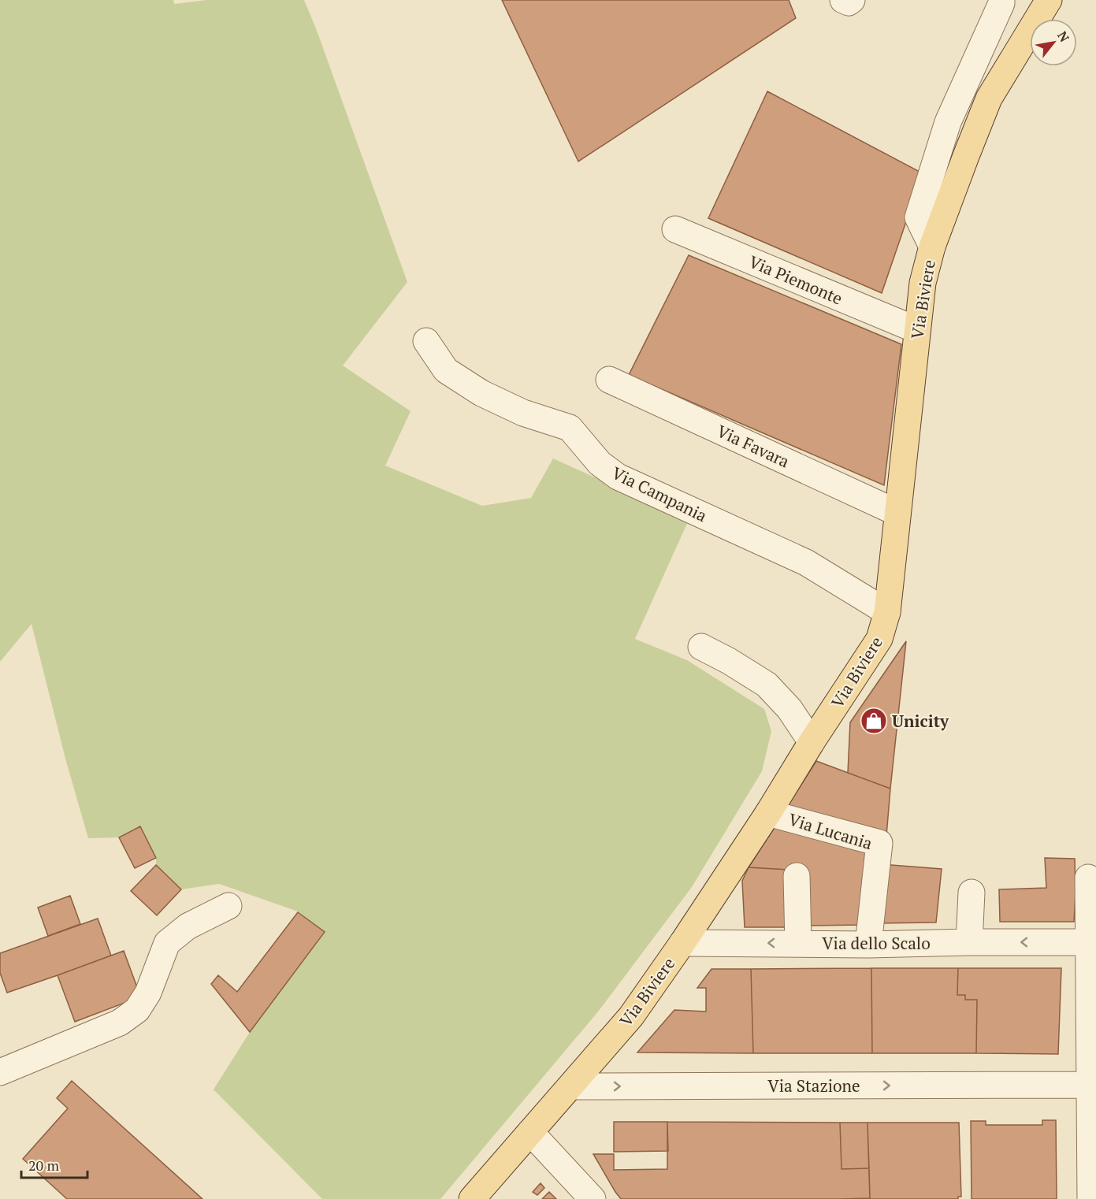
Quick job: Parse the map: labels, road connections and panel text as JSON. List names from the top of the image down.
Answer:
{
  "streets": {
    "main road": ["Via Biviere"],
    "street": [
      "Via Piemonte",
      "Via Favara",
      "Via Campania",
      "Via Lucania",
      "Via dello Scalo",
      "Via Stazione"
    ]
  },
  "crossings": [
    ["Via Piemonte", "Via Biviere"],
    ["Via Biviere", "Via Favara"],
    ["Via Biviere", "Via Campania"],
    ["Via Biviere", "Via Lucania"],
    ["Via Biviere", "Via dello Scalo"],
    ["Via Biviere", "Via Stazione"],
    ["Via Lucania", "Via dello Scalo"]
  ],
  "one_way": ["Via dello Scalo", "Via Stazione"],
  "places": {
    "shop": ["Unicity"]
  },
  "scale_bar": "20 m",
  "north": "top right"
}
